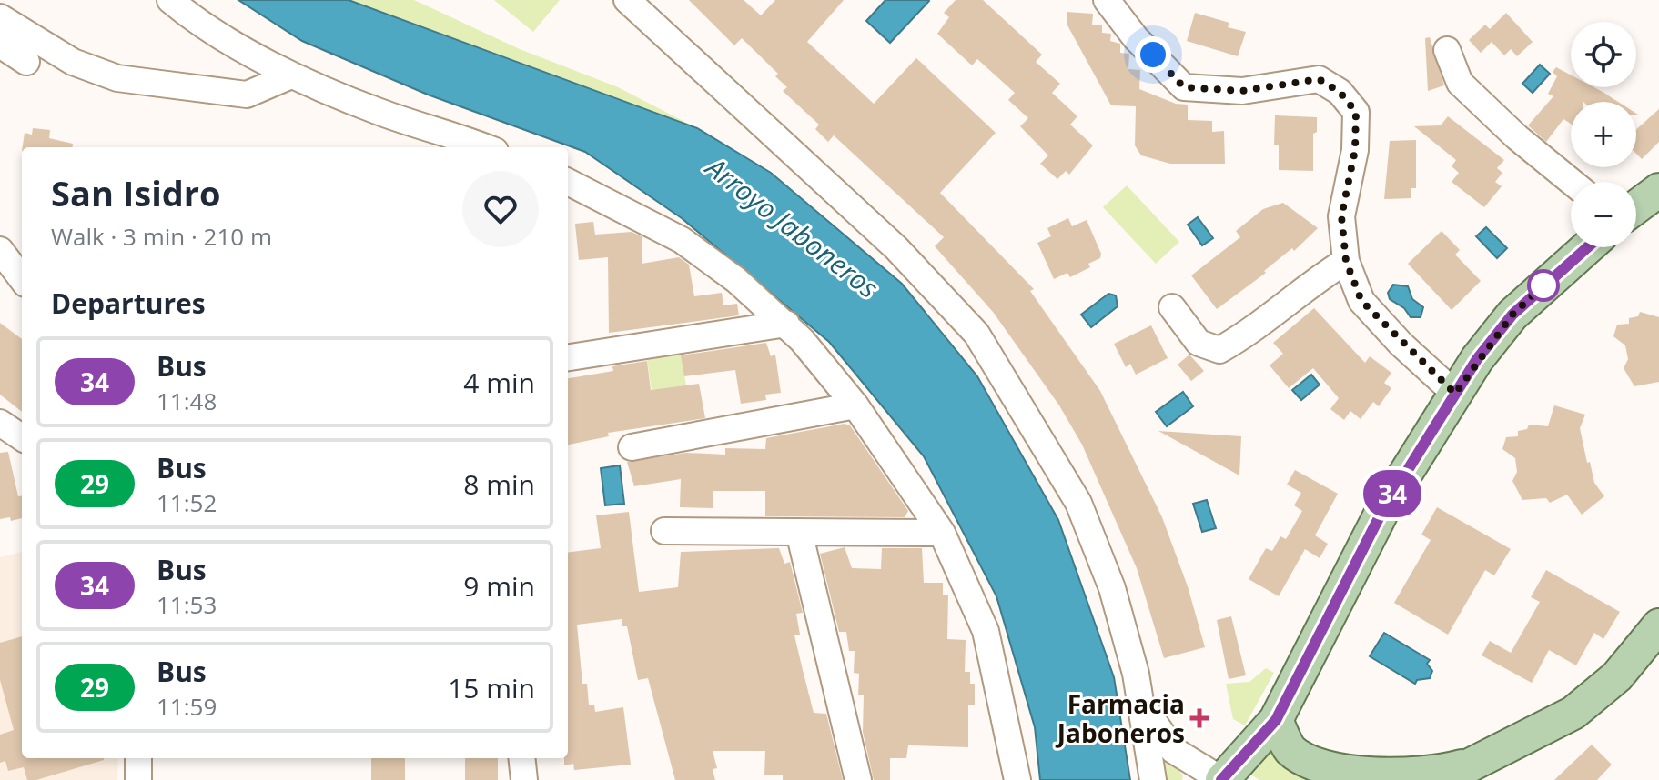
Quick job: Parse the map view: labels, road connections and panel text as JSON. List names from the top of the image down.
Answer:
{
  "water": ["Arroyo Jaboneros"],
  "places": {
    "health": ["Farmacia Jaboneros"]
  },
  "lines": ["bus line 34"],
  "page": {
    "on_map": "34",
    "map_buttons": ["+", "−"],
    "heading": [
      ["San Isidro", "Walk · 3 min · 210 m"],
      "Departures"
    ],
    "list": [
      {
        "mark": "34",
        "name": "Bus",
        "note": "11:48",
        "value": "4 min"
      },
      {
        "mark": "29",
        "name": "Bus",
        "note": "11:52",
        "value": "8 min"
      },
      {
        "mark": "34",
        "name": "Bus",
        "note": "11:53",
        "value": "9 min"
      },
      {
        "mark": "29",
        "name": "Bus",
        "note": "11:59",
        "value": "15 min"
      }
    ]
  }
}
